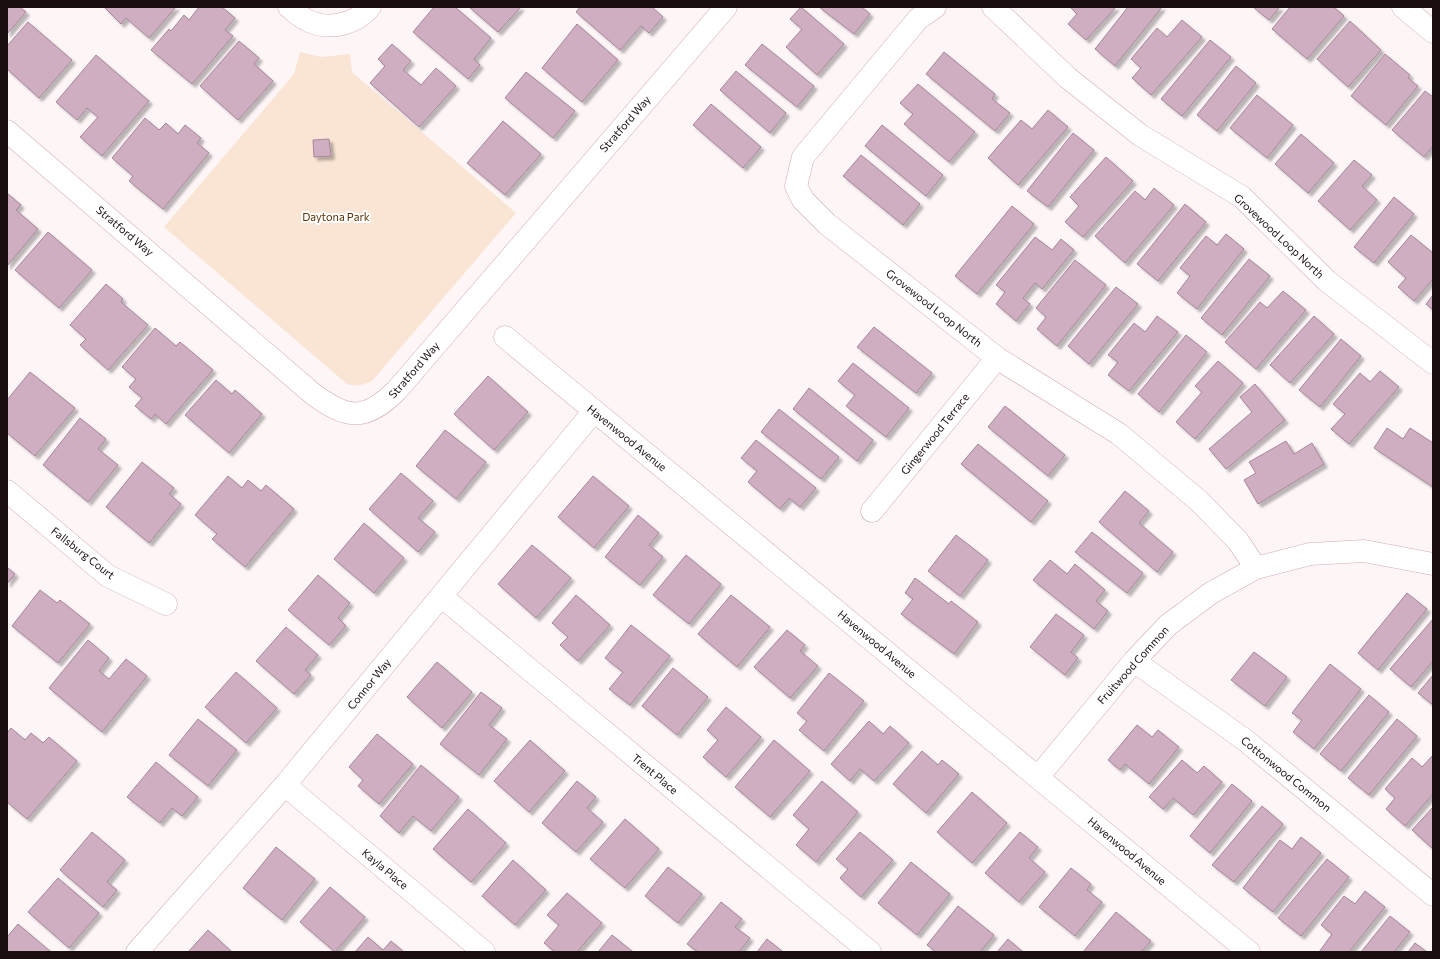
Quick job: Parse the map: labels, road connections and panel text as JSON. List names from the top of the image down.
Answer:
{
  "streets": {
    "street": [
      "Stratford Way",
      "Grovewood Loop North",
      "Gingerwood Terrace",
      "Havenwood Avenue",
      "Fallsburg Court",
      "Fruitwood Common",
      "Connor Way",
      "Trent Place",
      "Cottonwood Common",
      "Kayla Place"
    ]
  },
  "crossings": [
    ["Grovewood Loop North", "Gingerwood Terrace"],
    ["Grovewood Loop North", "Fruitwood Common"],
    ["Havenwood Avenue", "Fruitwood Common"],
    ["Havenwood Avenue", "Connor Way"],
    ["Fruitwood Common", "Cottonwood Common"],
    ["Connor Way", "Trent Place"],
    ["Connor Way", "Kayla Place"]
  ],
  "parks": ["Daytona Park"]
}
